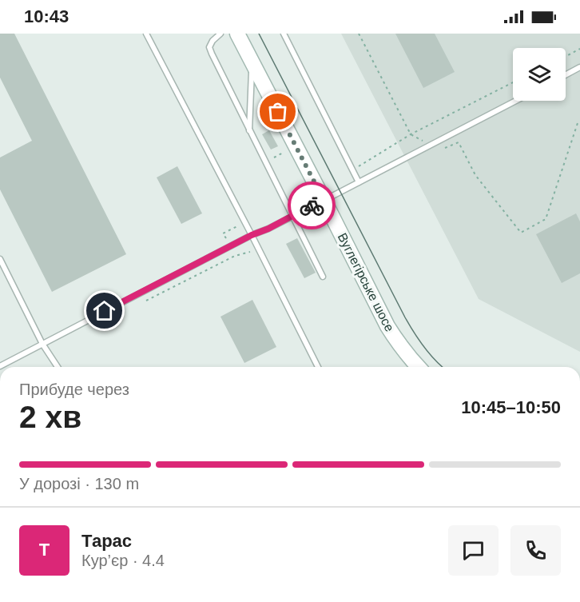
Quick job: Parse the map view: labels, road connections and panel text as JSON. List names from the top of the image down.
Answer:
{
  "streets": {
    "street": ["Вуглегірське шосе"]
  },
  "page": {
    "status": "10:43",
    "heading": ["2 хв", "Прибуде через", "10:45–10:50"],
    "panel": ["Тарас", "Кур’єр · 4.4"],
    "bar": "У дорозі · 130 m",
    "round": "Т"
  }
}
